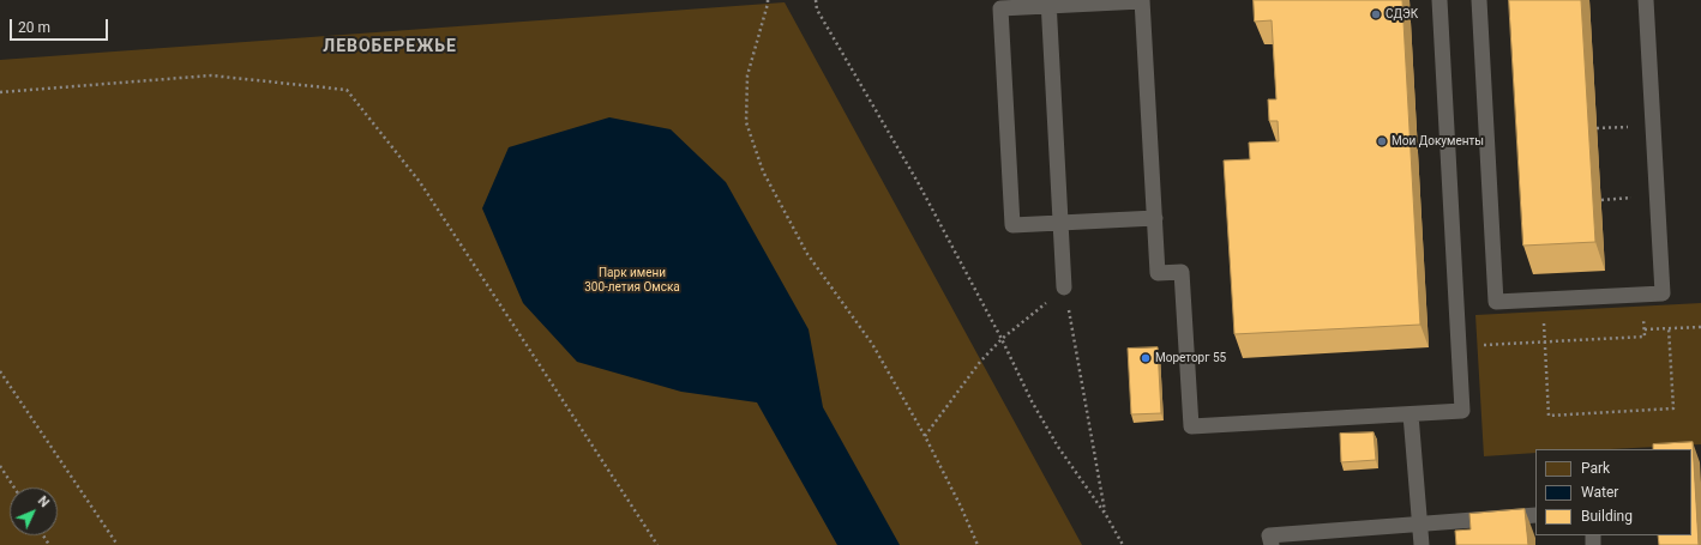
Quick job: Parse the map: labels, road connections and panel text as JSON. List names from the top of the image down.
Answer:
{
  "districts": ["ЛЕВОБЕРЕЖЬЕ"],
  "parks": ["Парк имени 300-летия Омска"],
  "places": ["СДЭК", "Мои Документы", "Мореторг 55"],
  "legend": ["Park", "Water", "Building"],
  "scale_bar": "20 m",
  "north": "top right"
}
